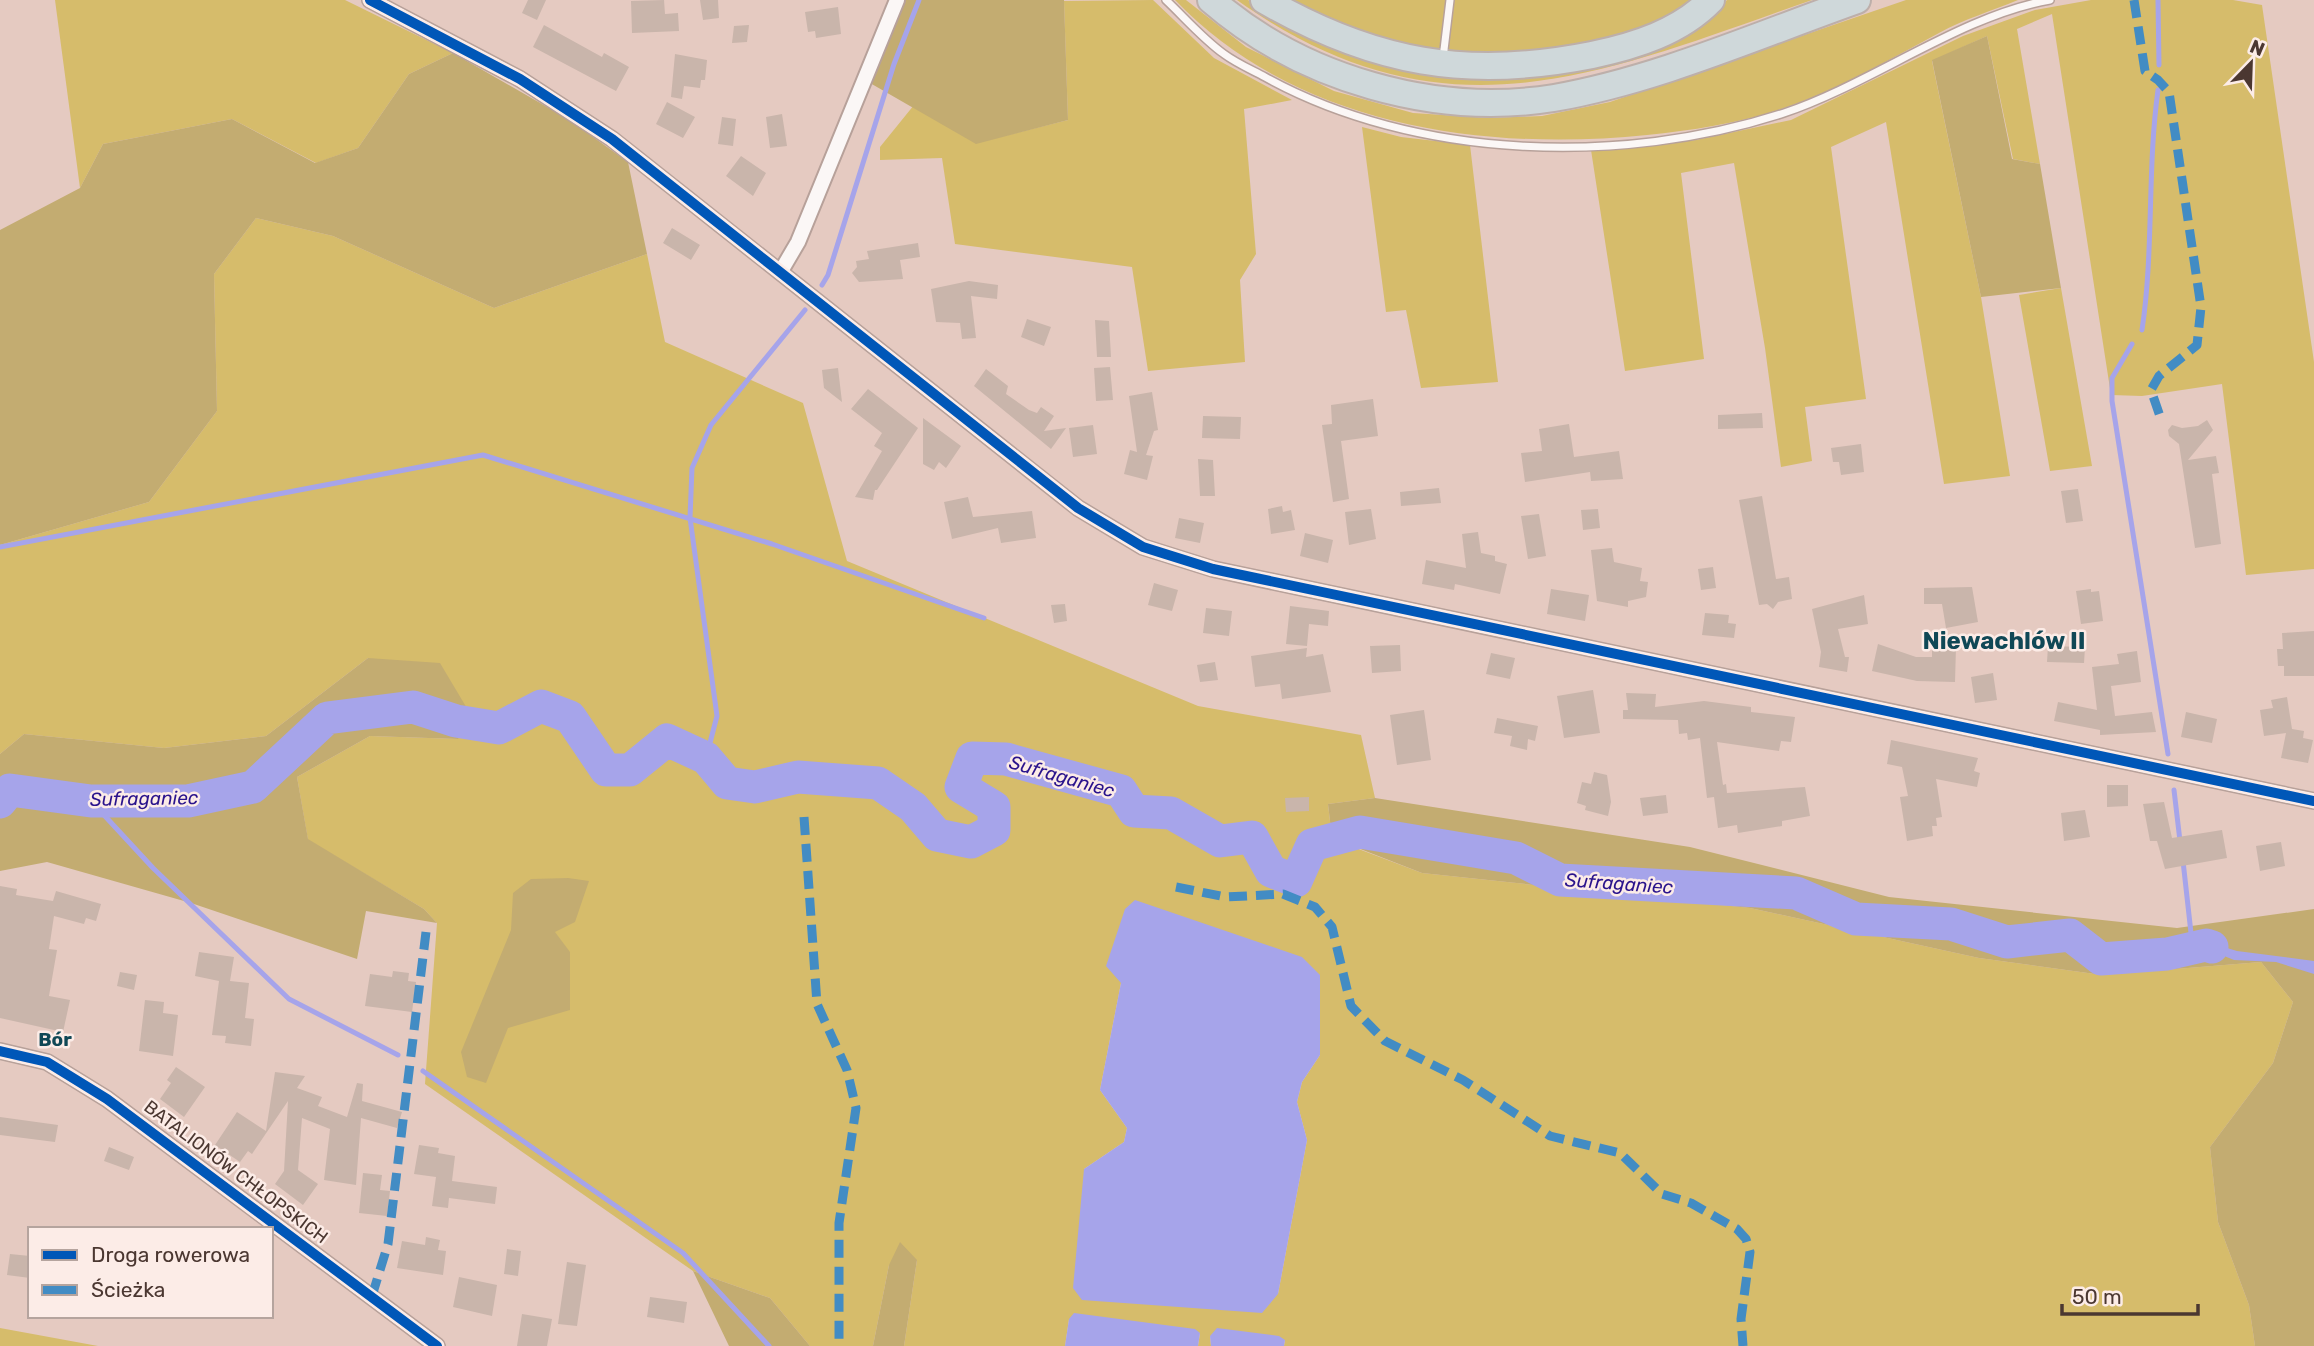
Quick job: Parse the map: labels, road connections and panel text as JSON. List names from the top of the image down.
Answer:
{
  "streets": {
    "street": ["BATALIONÓW CHŁOPSKICH"]
  },
  "districts": ["Niewachlów II", "Bór"],
  "water": ["Sufraganiec"],
  "legend": ["Droga rowerowa", "Ścieżka"],
  "scale_bar": "50 m",
  "north": "top right"
}
